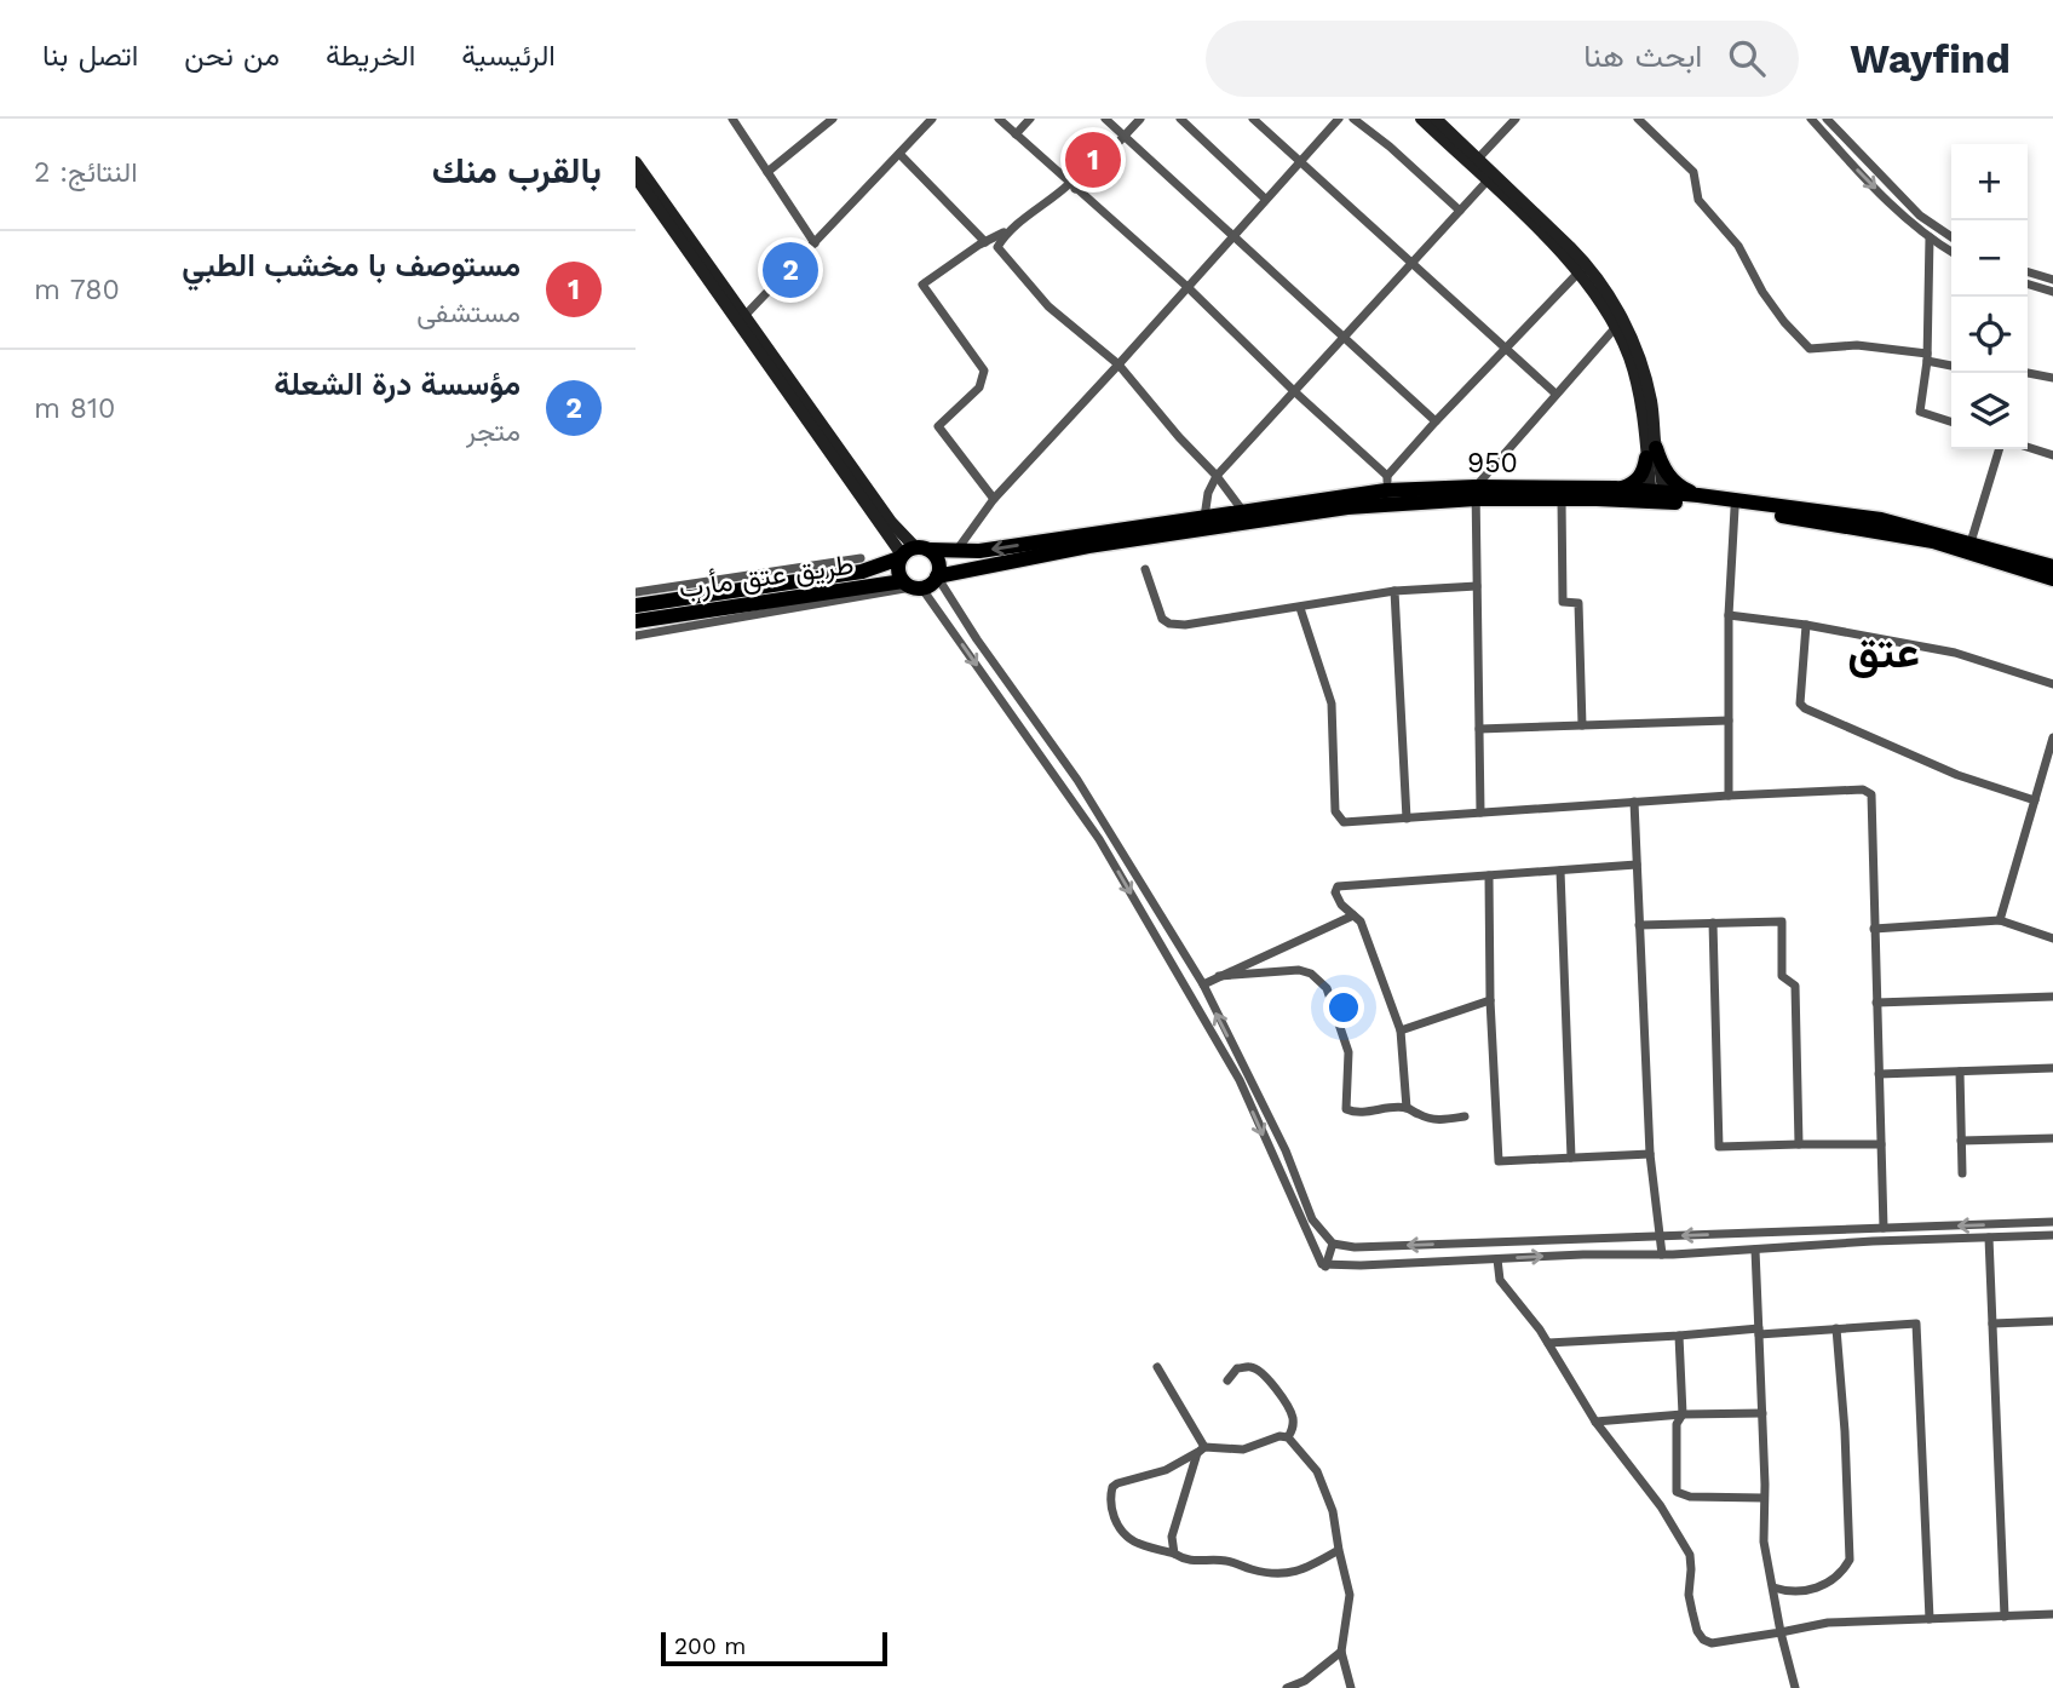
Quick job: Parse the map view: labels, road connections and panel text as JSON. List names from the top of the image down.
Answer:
{
  "streets": {
    "main road": ["950", "طريق عتق مأرب"]
  },
  "crossings": [
    ["950", "طريق عتق مأرب"]
  ],
  "districts": ["عتق"],
  "scale_bar": "200 m",
  "page": {
    "header": "Wayfind",
    "search": "ابحث هنا",
    "nav": [
      "الرئيسية",
      "الخريطة",
      "من نحن",
      "اتصل بنا"
    ],
    "heading": ["بالقرب منك", "النتائج: 2"],
    "pins": ["1", "2"],
    "map_buttons": ["+", "−"],
    "list": [
      {
        "mark": "1",
        "name": "مستوصف با مخشب الطبي",
        "note": "مستشفى",
        "value": "780 m"
      },
      {
        "mark": "2",
        "name": "مؤسسة درة الشعلة",
        "note": "متجر",
        "value": "810 m"
      }
    ],
    "scale": "200 m"
  }
}
